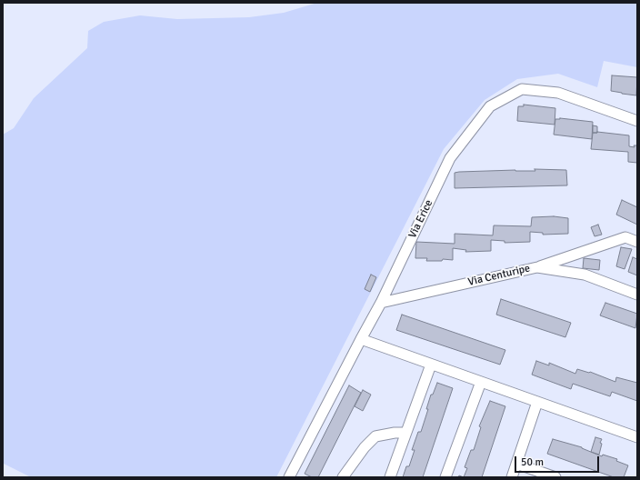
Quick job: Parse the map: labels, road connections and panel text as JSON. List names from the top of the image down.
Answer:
{
  "streets": {
    "street": ["Via Erice", "Via Centuripe"]
  },
  "crossings": [
    ["Via Erice", "Via Centuripe"]
  ],
  "scale_bar": "50 m"
}
